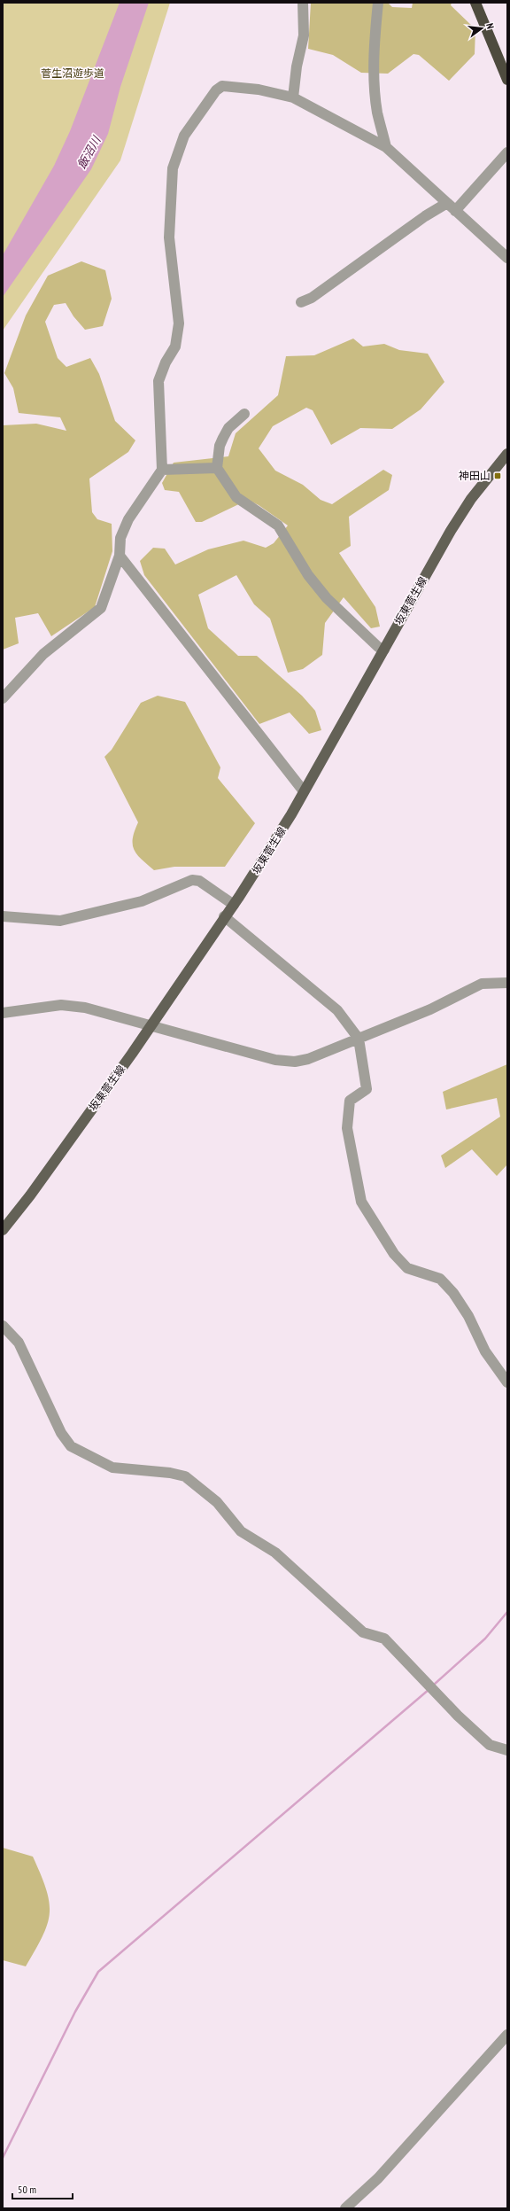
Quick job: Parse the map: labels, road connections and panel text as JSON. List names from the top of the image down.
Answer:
{
  "streets": {
    "main road": ["坂東菅生線"]
  },
  "water": ["飯沼川"],
  "parks": ["菅生沼遊歩道"],
  "places": {
    "transit": ["神田山"]
  },
  "scale_bar": "50 m",
  "north": "right"
}
